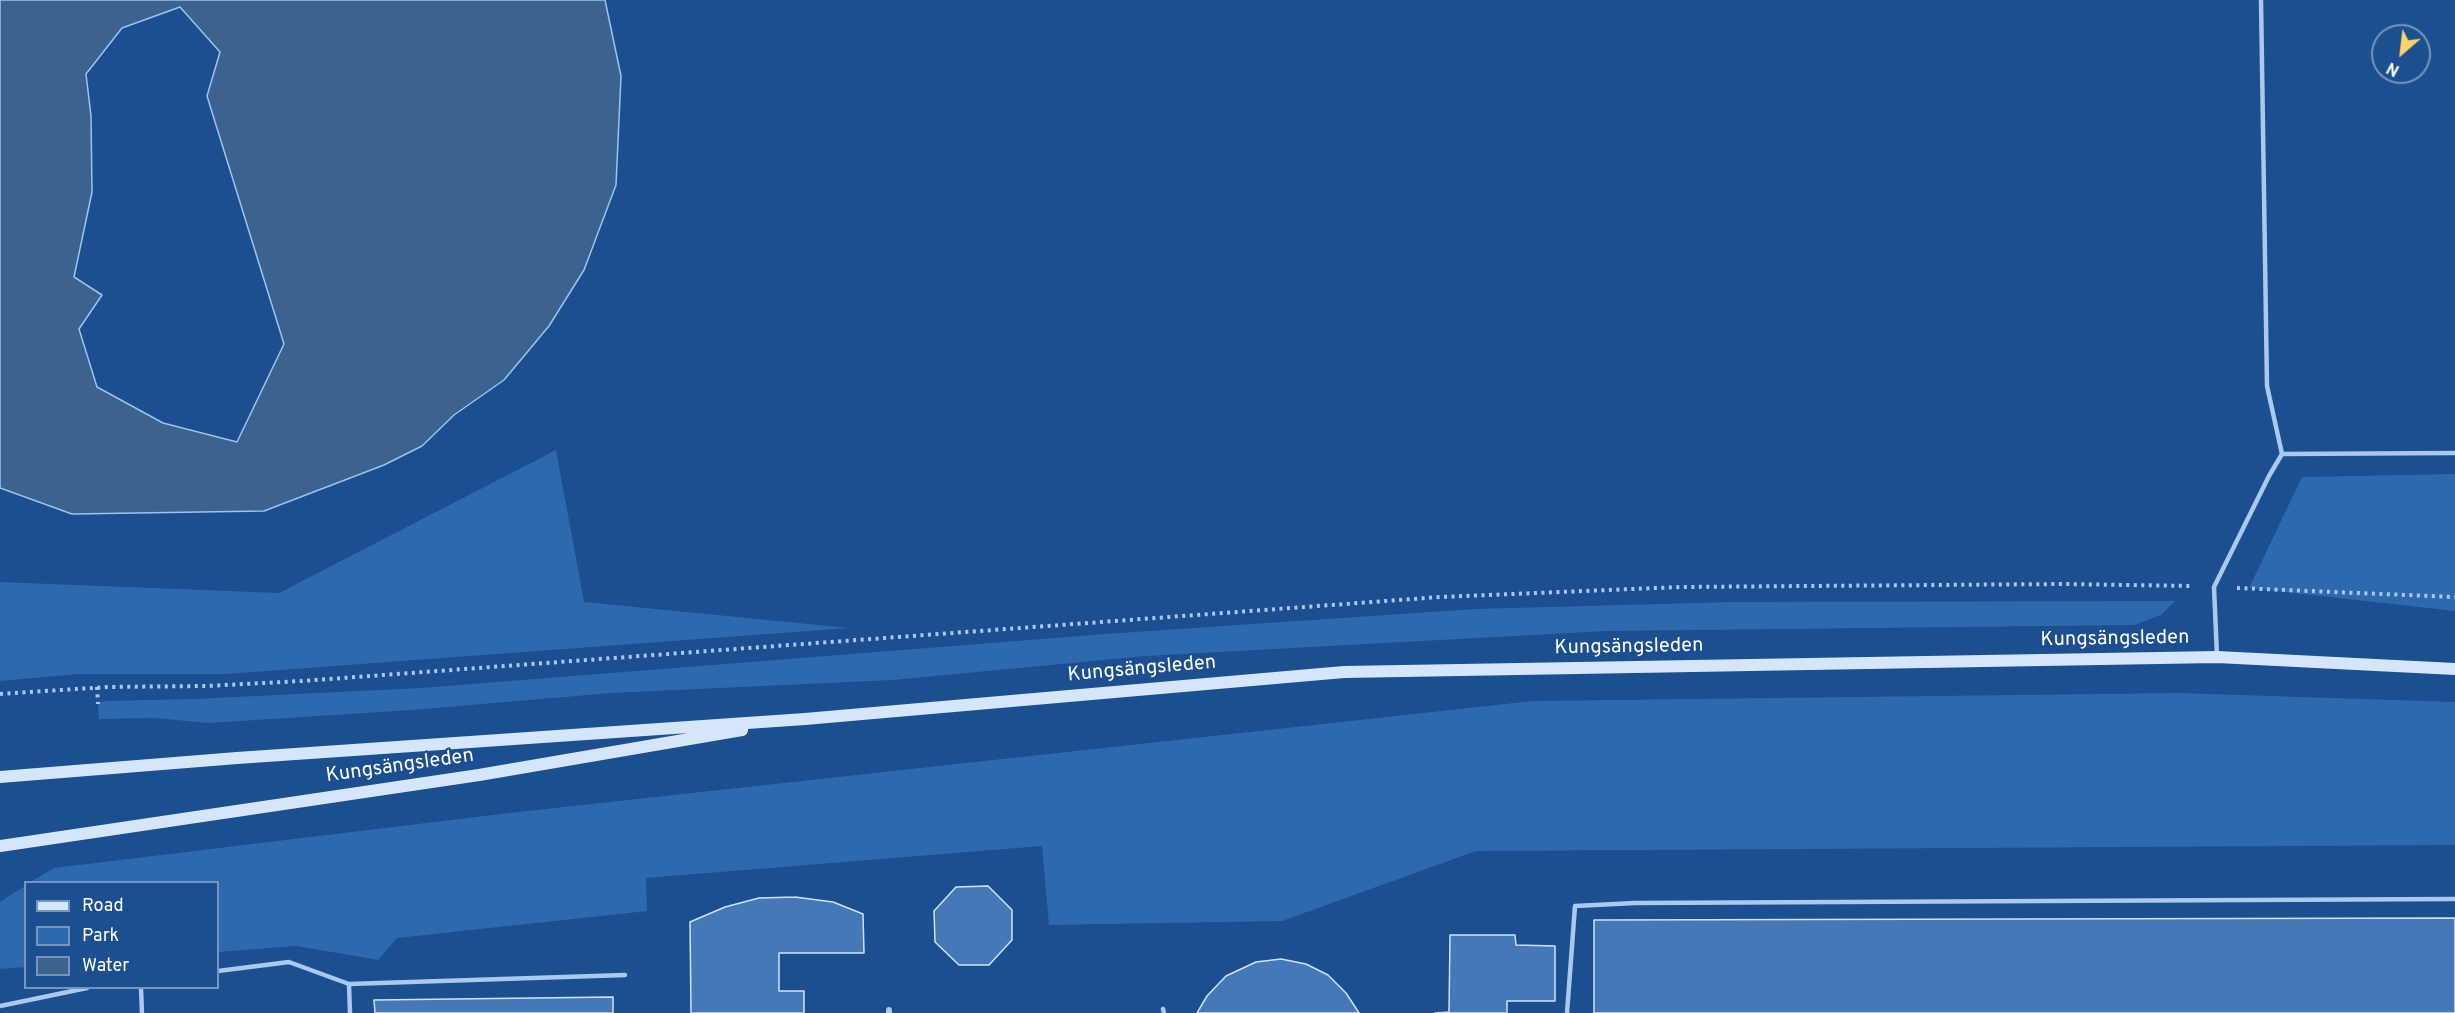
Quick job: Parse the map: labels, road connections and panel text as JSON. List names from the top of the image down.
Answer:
{
  "streets": {
    "main road": ["Kungsängsleden"]
  },
  "legend": ["Road", "Park", "Water"],
  "north": "bottom left"
}
